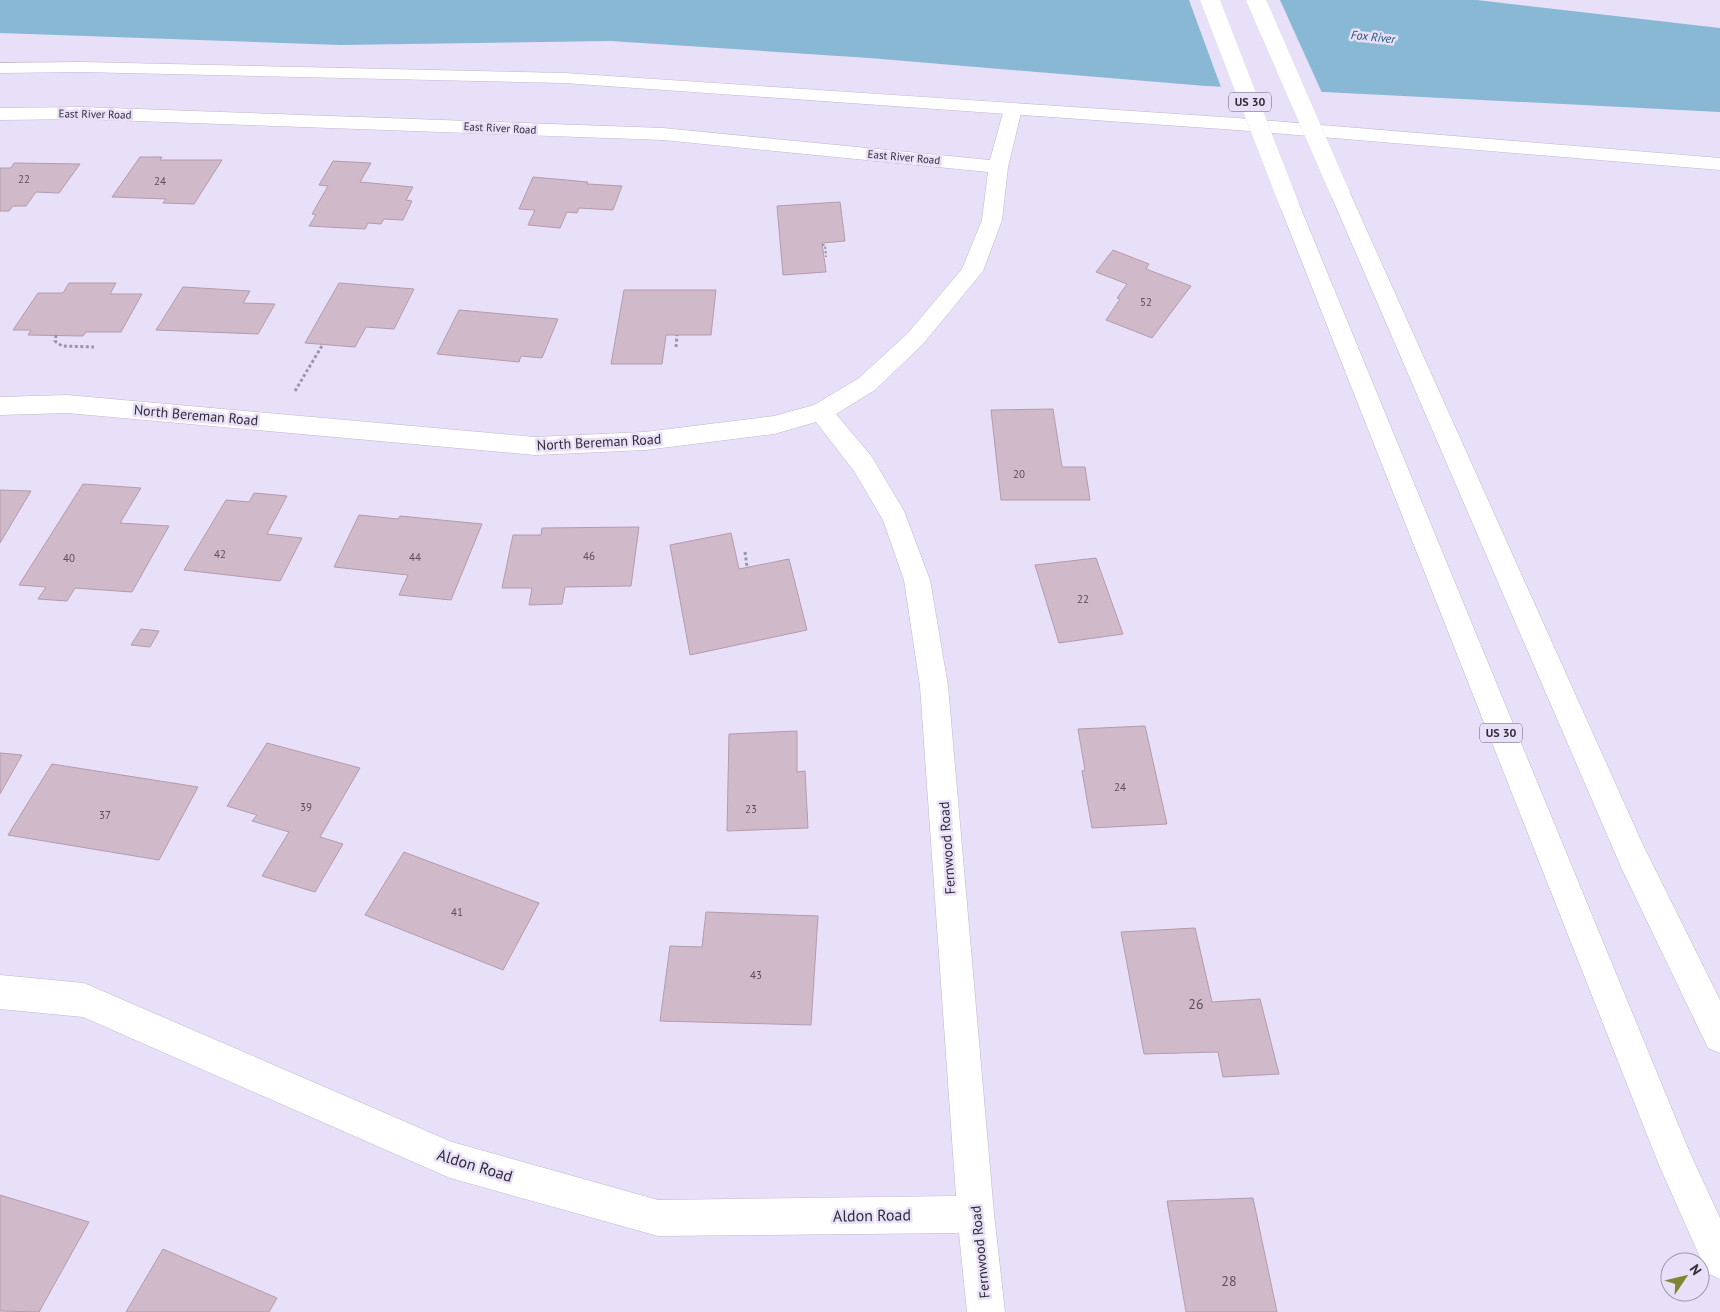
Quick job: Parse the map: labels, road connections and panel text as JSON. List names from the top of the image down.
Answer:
{
  "streets": {
    "street": [
      "US 30",
      "East River Road",
      "North Bereman Road",
      "Fernwood Road",
      "Aldon Road"
    ]
  },
  "crossings": [
    ["East River Road", "North Bereman Road"],
    ["North Bereman Road", "Fernwood Road"],
    ["Fernwood Road", "Aldon Road"]
  ],
  "water": ["Fox River"],
  "house_numbers": [
    "22",
    "24",
    "52",
    "20",
    "42",
    "46",
    "44",
    "40",
    "22",
    "24",
    "39",
    "23",
    "37",
    "41",
    "43",
    "26",
    "28"
  ],
  "north": "top right"
}
